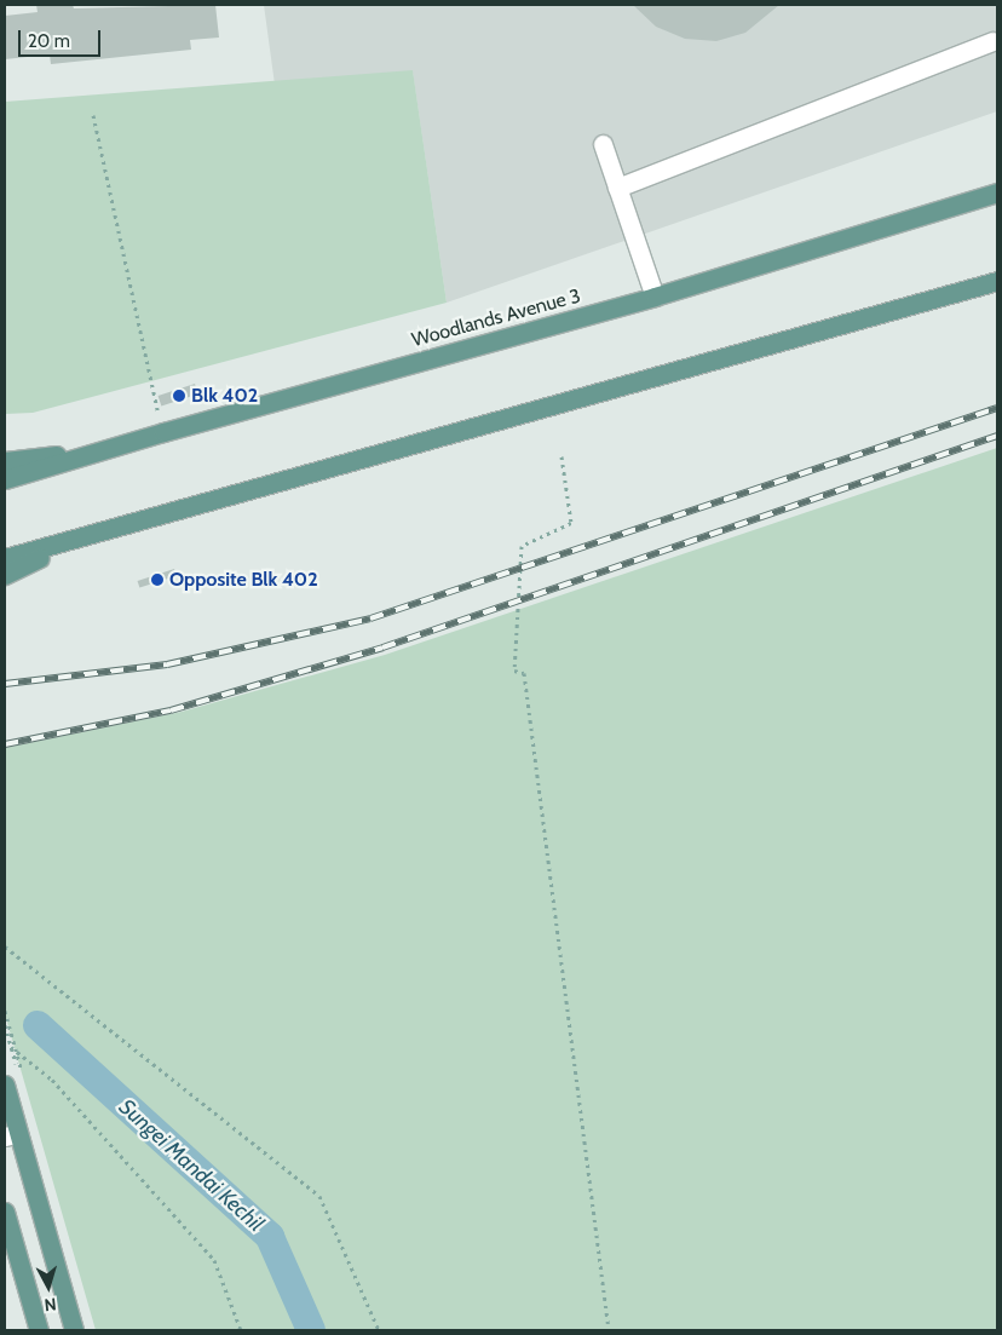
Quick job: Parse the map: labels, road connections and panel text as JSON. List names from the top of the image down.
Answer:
{
  "streets": {
    "main road": ["Woodlands Avenue 3"]
  },
  "water": ["Sungei Mandai Kechil"],
  "places": ["Blk 402", "Opposite Blk 402"],
  "scale_bar": "20 m",
  "north": "bottom"
}
